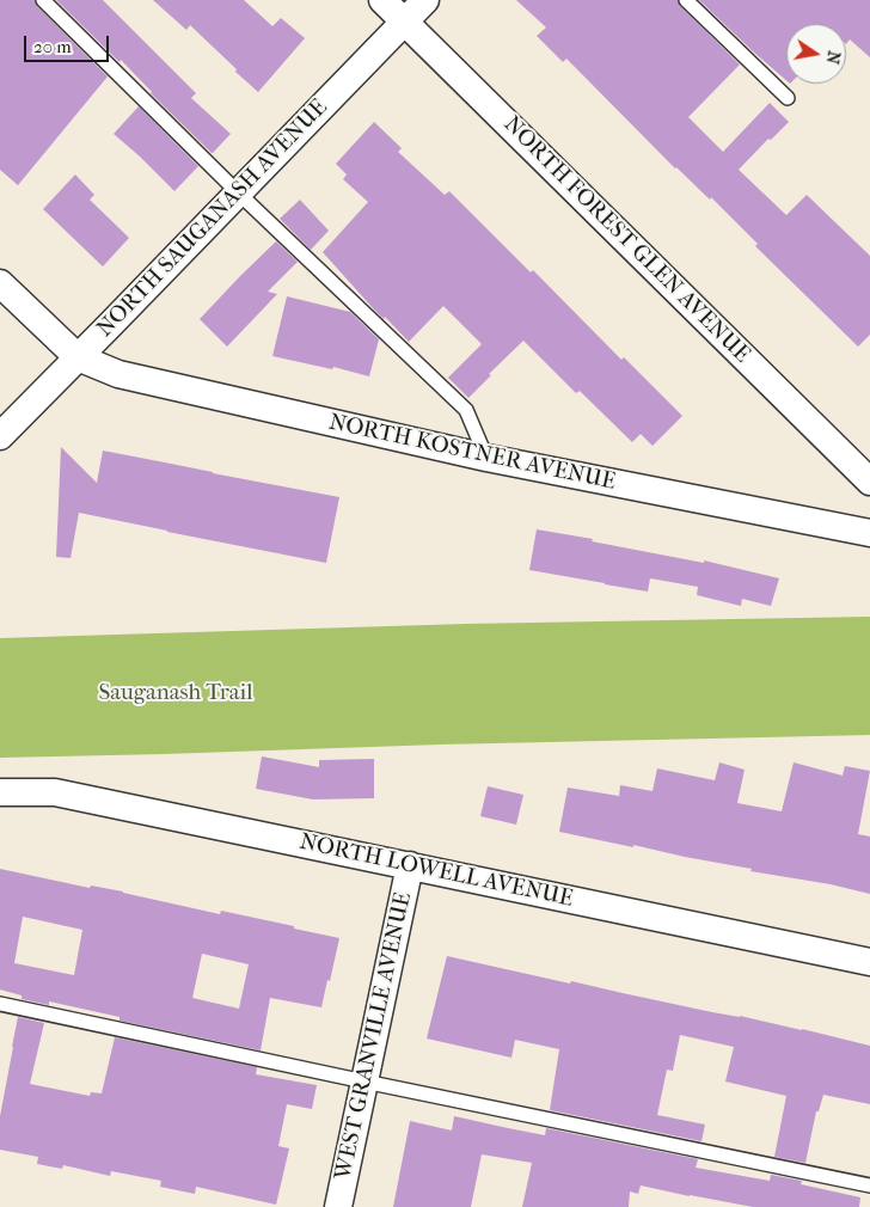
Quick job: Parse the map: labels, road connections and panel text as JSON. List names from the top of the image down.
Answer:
{
  "streets": {
    "street": [
      "NORTH SAUGANASH AVENUE",
      "NORTH FOREST GLEN AVENUE",
      "NORTH KOSTNER AVENUE",
      "NORTH LOWELL AVENUE",
      "WEST GRANVILLE AVENUE"
    ]
  },
  "crossings": [
    ["NORTH SAUGANASH AVENUE", "NORTH FOREST GLEN AVENUE"],
    ["NORTH SAUGANASH AVENUE", "NORTH KOSTNER AVENUE"],
    ["NORTH LOWELL AVENUE", "WEST GRANVILLE AVENUE"]
  ],
  "parks": ["Sauganash Trail"],
  "scale_bar": "20 m",
  "north": "right"
}
